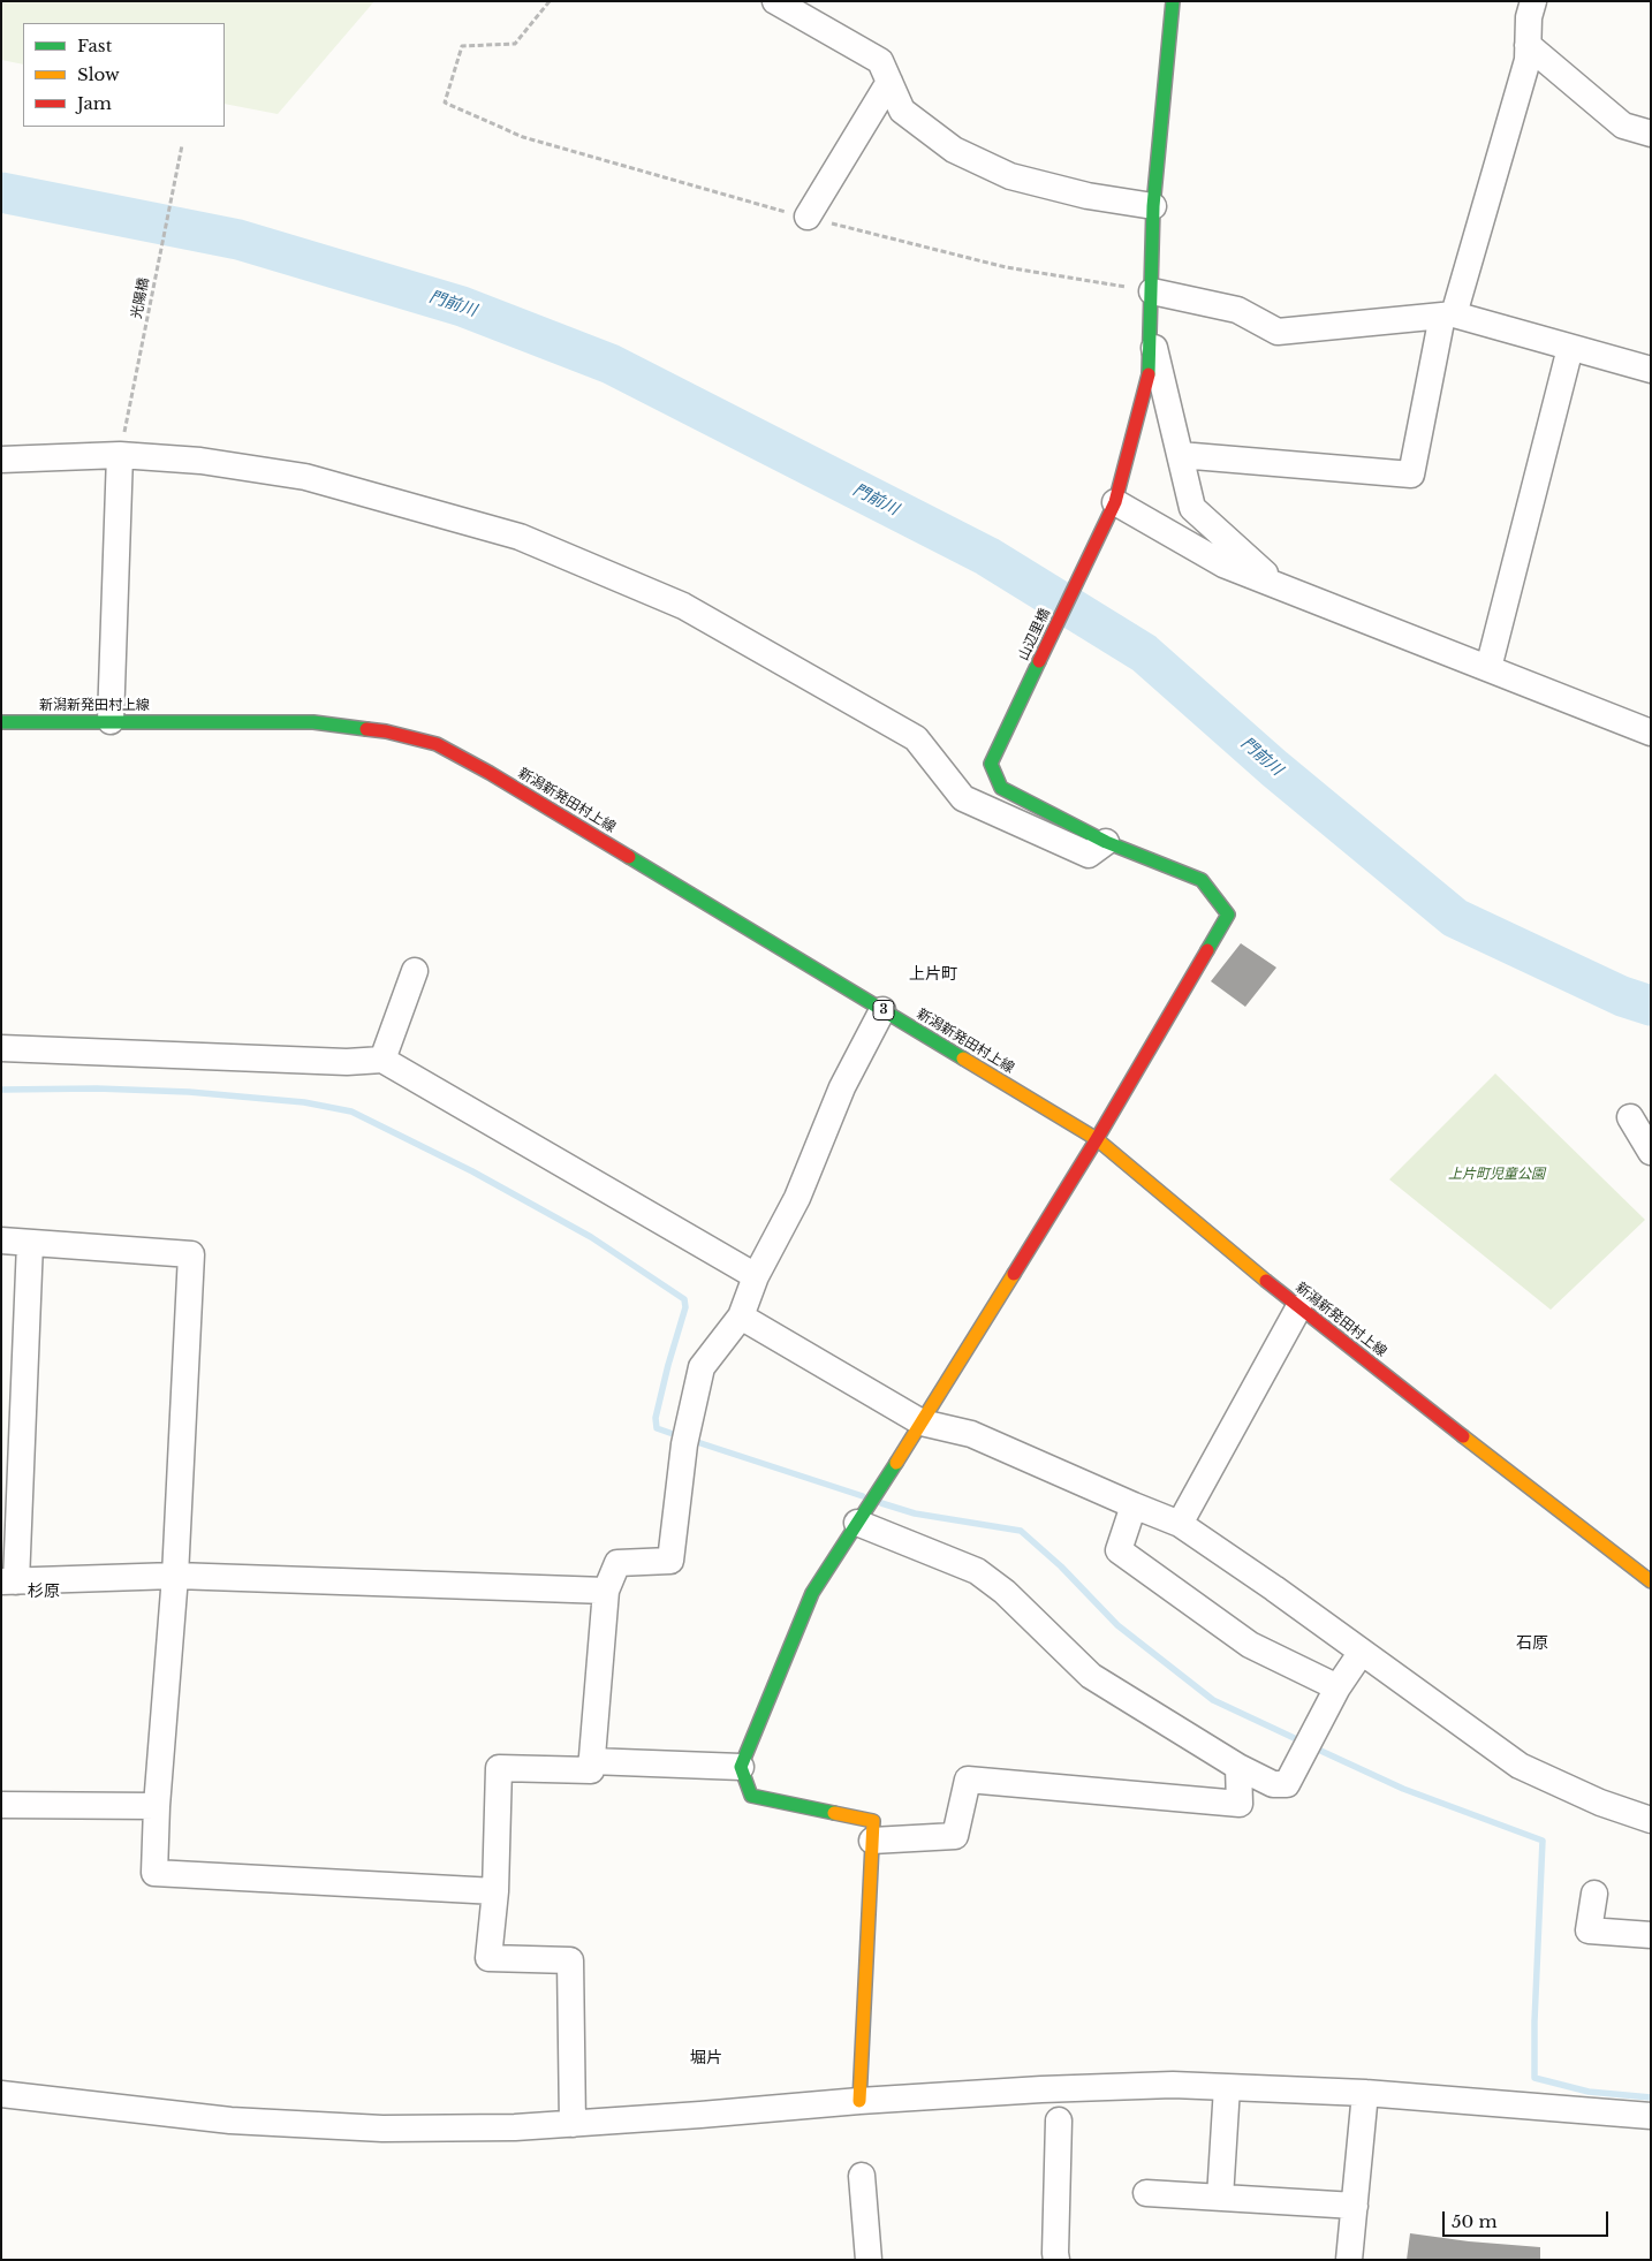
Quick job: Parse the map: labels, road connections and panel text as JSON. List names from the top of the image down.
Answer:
{
  "streets": {
    "street": ["山辺里橋", "新潟新発田村上線", "3"],
    "path": ["光陽橋"]
  },
  "districts": [
    "上片町",
    "杉原",
    "石原",
    "堀片"
  ],
  "water": ["門前川"],
  "parks": ["上片町児童公園"],
  "legend": ["Fast", "Slow", "Jam"],
  "scale_bar": "50 m"
}
